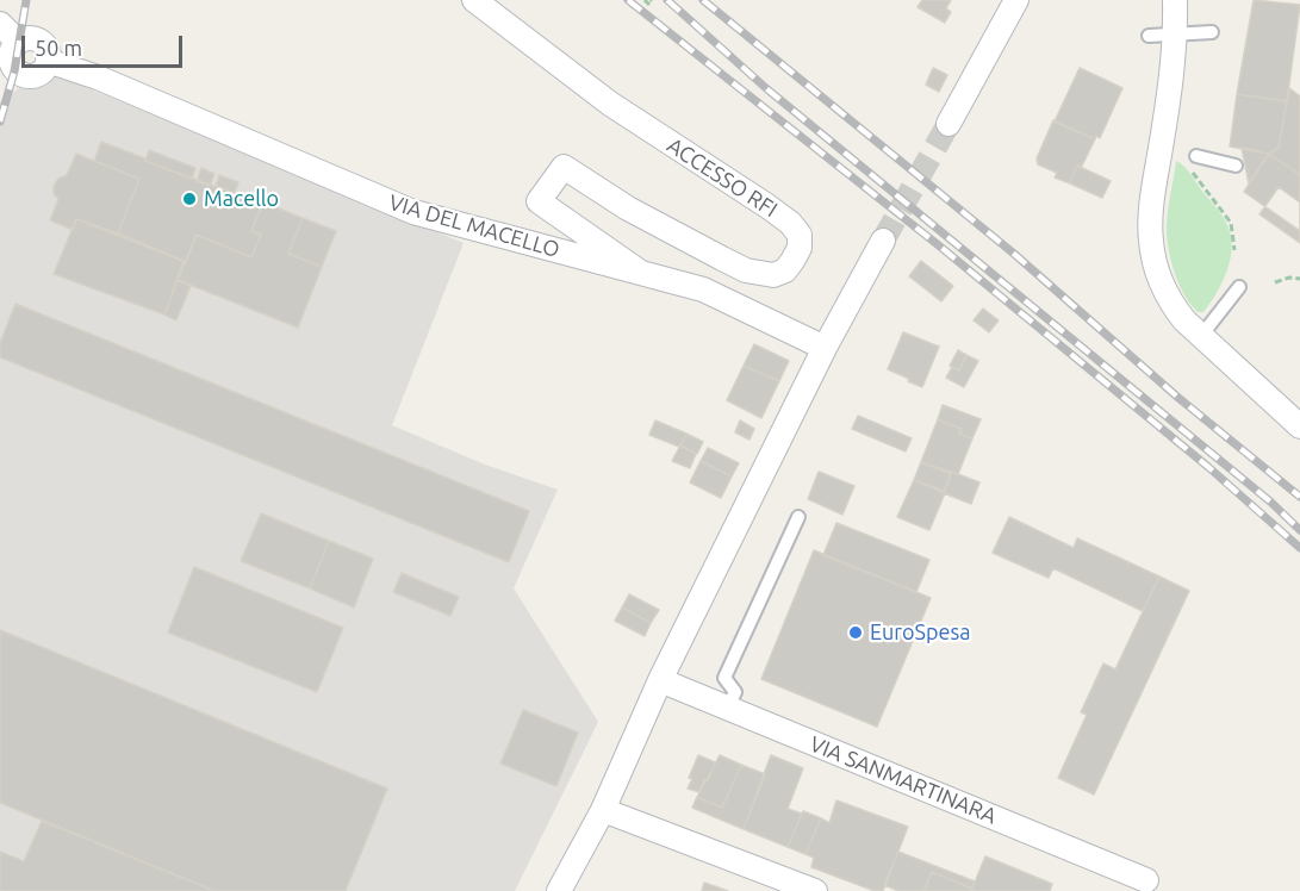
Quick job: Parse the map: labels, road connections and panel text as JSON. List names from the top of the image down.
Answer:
{
  "streets": {
    "street": ["ACCESSO RFI", "VIA DEL MACELLO", "VIA SANMARTINARA"]
  },
  "crossings": [
    ["ACCESSO RFI", "VIA DEL MACELLO"]
  ],
  "places": ["Macello", "EuroSpesa"],
  "scale_bar": "50 m"
}
